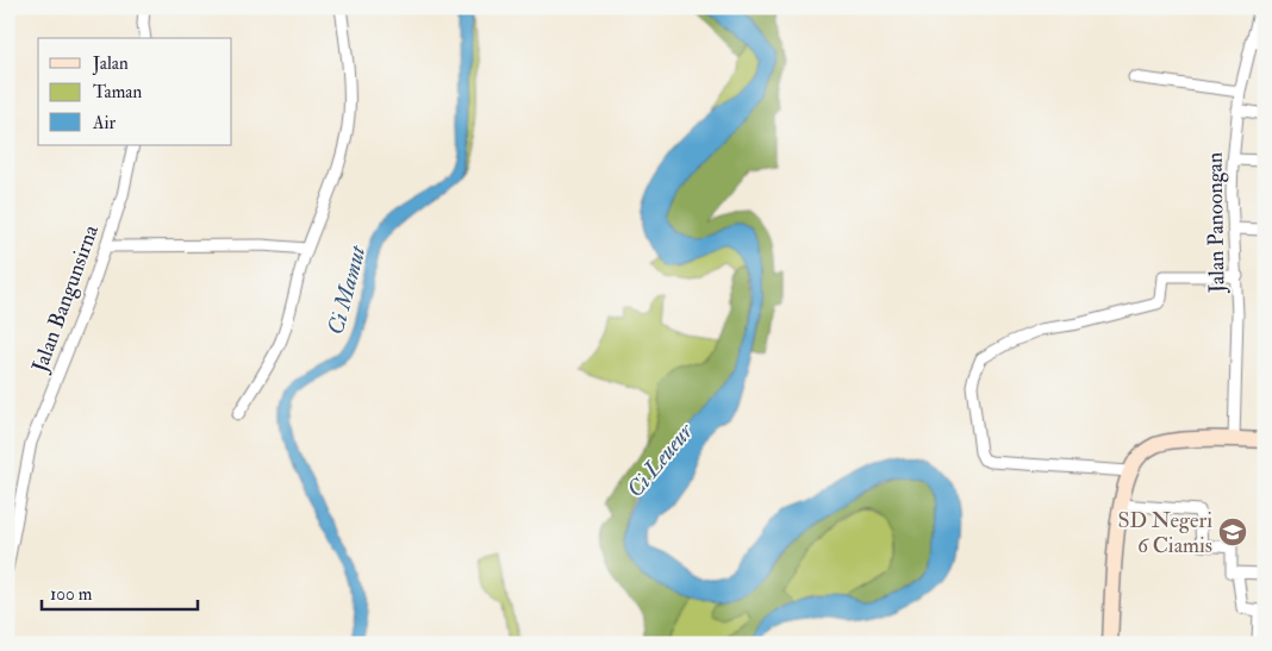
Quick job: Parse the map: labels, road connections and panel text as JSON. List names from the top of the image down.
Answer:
{
  "streets": {
    "street": ["Jalan Panoongan", "Jalan Bangunsirna"]
  },
  "water": ["Ci Mamut", "Ci Leueur"],
  "places": {
    "school or university": ["SD Negeri 6 Ciamis"]
  },
  "legend": ["Jalan", "Taman", "Air"],
  "scale_bar": "100 m"
}
